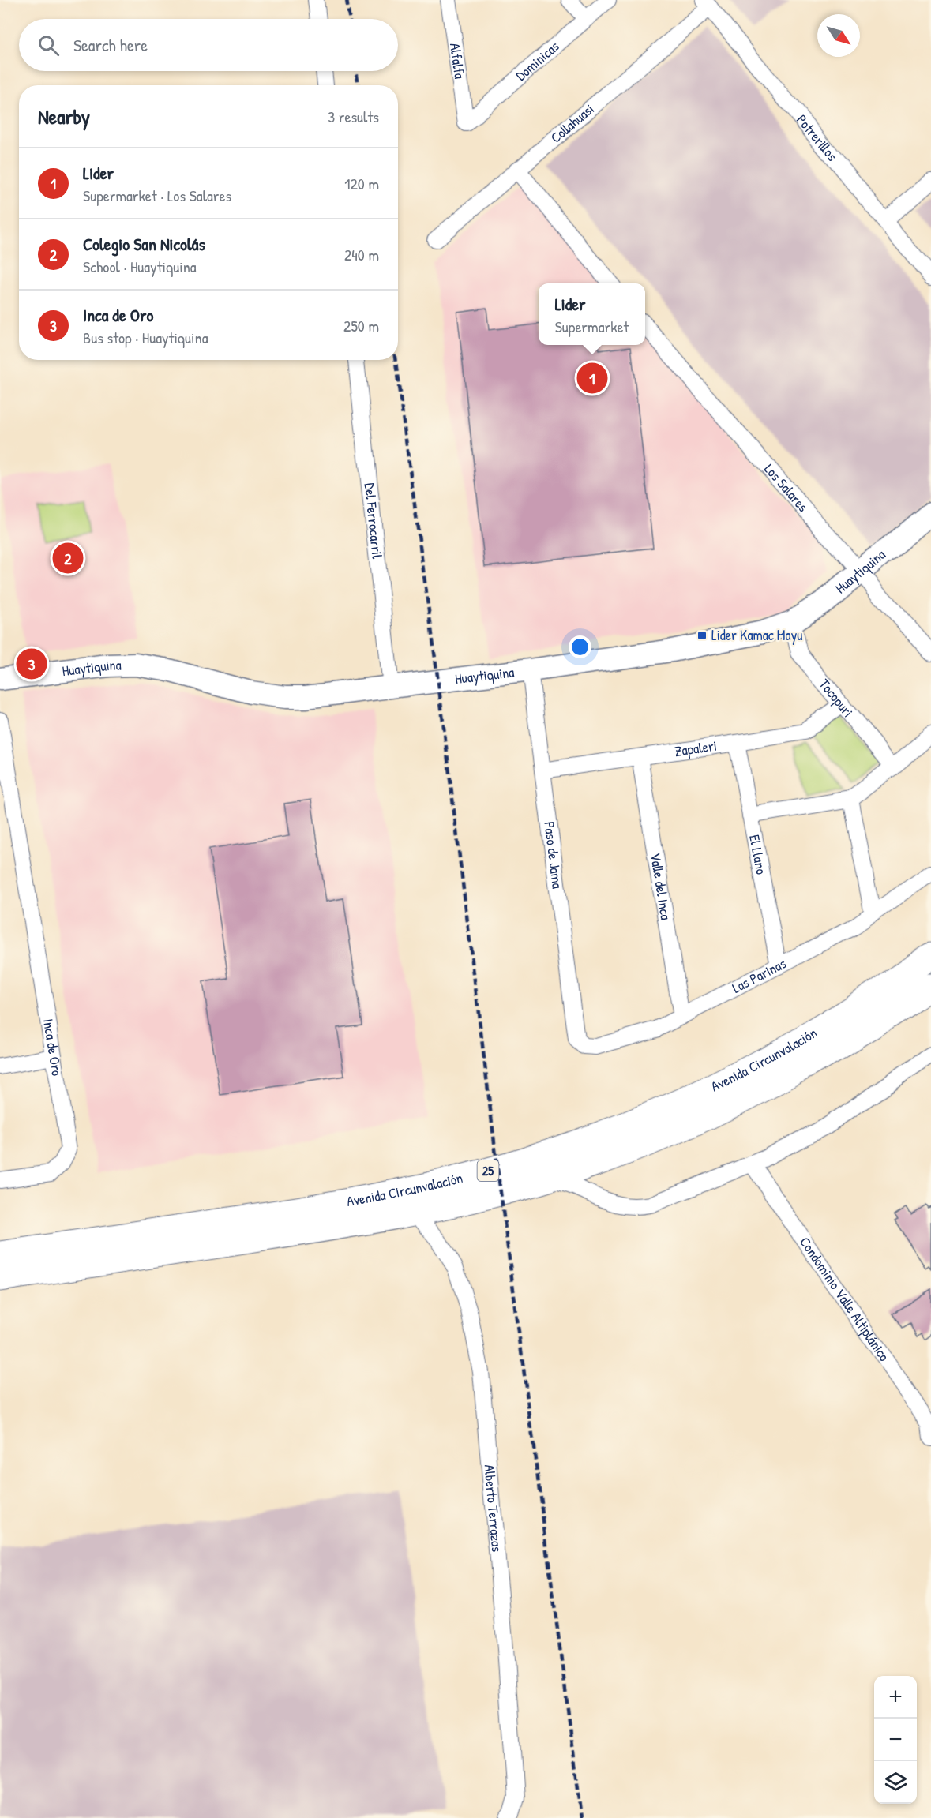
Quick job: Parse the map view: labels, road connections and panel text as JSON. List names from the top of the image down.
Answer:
{
  "streets": {
    "highway": ["Avenida Circunvalación", "25"],
    "street": [
      "Alfalfa",
      "Dominicas",
      "Collahuasi",
      "Potrerillos",
      "Los Salares",
      "Del Ferrocarril",
      "Huaytiquina",
      "Tocopuri",
      "Zapaleri",
      "Paso de Jama",
      "El Llano",
      "Valle del Inca",
      "Las Parinas",
      "Inca de Oro",
      "Condominio Valle Altiplánico",
      "Alberto Terrazas"
    ]
  },
  "crossings": [
    ["Alfalfa", "Dominicas"],
    ["Collahuasi", "Potrerillos"],
    ["Los Salares", "Huaytiquina"],
    ["Del Ferrocarril", "Huaytiquina"],
    ["Huaytiquina", "Tocopuri"],
    ["Huaytiquina", "Paso de Jama"],
    ["Tocopuri", "Zapaleri"],
    ["Zapaleri", "Paso de Jama"],
    ["Zapaleri", "El Llano"],
    ["Zapaleri", "Valle del Inca"],
    ["Paso de Jama", "Las Parinas"],
    ["El Llano", "Las Parinas"],
    ["Valle del Inca", "Las Parinas"],
    ["Avenida Circunvalación", "Alberto Terrazas"]
  ],
  "places": {
    "transit": ["Lider Kamac Mayu"]
  },
  "north": "bottom right",
  "page": {
    "search": "Search here",
    "heading": ["Nearby", "3 results"],
    "list": [
      {
        "mark": "1",
        "name": "Lider",
        "note": "Supermarket · Los Salares",
        "value": "120 m"
      },
      {
        "mark": "2",
        "name": "Colegio San Nicolás",
        "note": "School · Huaytiquina",
        "value": "240 m"
      },
      {
        "mark": "3",
        "name": "Inca de Oro",
        "note": "Bus stop · Huaytiquina",
        "value": "250 m"
      }
    ],
    "popup": ["Lider", "Supermarket"],
    "pins": ["1", "2", "3"],
    "map_buttons": ["+", "−"]
  }
}
